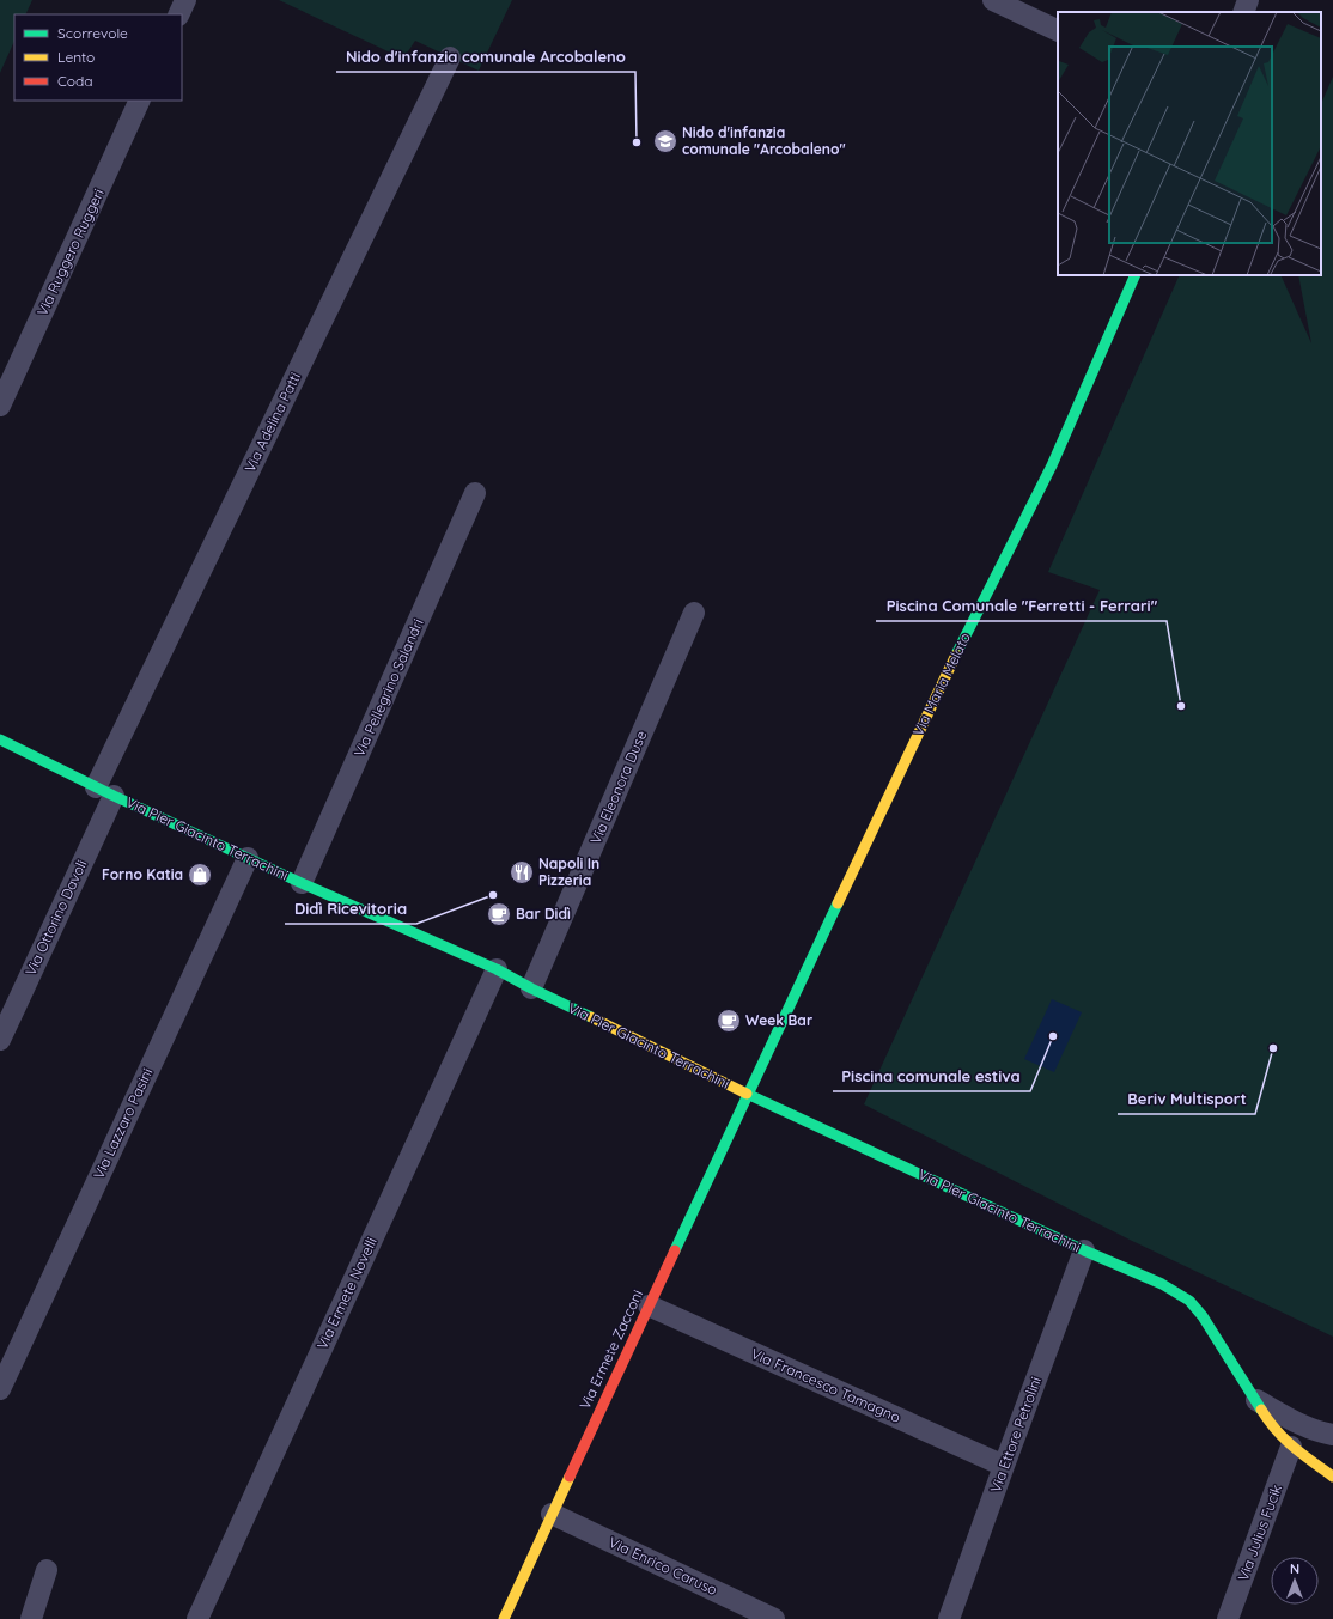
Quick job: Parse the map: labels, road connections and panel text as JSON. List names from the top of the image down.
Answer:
{
  "streets": {
    "street": [
      "Via Ruggero Ruggeri",
      "Via Adelina Patti",
      "Via Maria Melato",
      "Via Pellegrino Salandri",
      "Via Eleonora Duse",
      "Via Pier Giacinto Terrachini",
      "Via Ottorino Davoli",
      "Via Lazzaro Pasini",
      "Via Ermete Novelli",
      "Via Ermete Zacconi",
      "Via Francesco Tamagno",
      "Via Ettore Petrolini",
      "Via Julius Fucik",
      "Via Enrico Caruso"
    ]
  },
  "crossings": [
    ["Via Adelina Patti", "Via Pier Giacinto Terrachini"],
    ["Via Adelina Patti", "Via Ottorino Davoli"],
    ["Via Maria Melato", "Via Pier Giacinto Terrachini"],
    ["Via Maria Melato", "Via Ermete Zacconi"],
    ["Via Pellegrino Salandri", "Via Pier Giacinto Terrachini"],
    ["Via Eleonora Duse", "Via Pier Giacinto Terrachini"],
    ["Via Pier Giacinto Terrachini", "Via Ottorino Davoli"],
    ["Via Pier Giacinto Terrachini", "Via Lazzaro Pasini"],
    ["Via Pier Giacinto Terrachini", "Via Ermete Novelli"],
    ["Via Pier Giacinto Terrachini", "Via Ermete Zacconi"],
    ["Via Pier Giacinto Terrachini", "Via Ettore Petrolini"],
    ["Via Pier Giacinto Terrachini", "Via Julius Fucik"],
    ["Via Ermete Zacconi", "Via Francesco Tamagno"],
    ["Via Ermete Zacconi", "Via Enrico Caruso"],
    ["Via Francesco Tamagno", "Via Ettore Petrolini"]
  ],
  "places": {
    "school or university": ["Nido d'infanzia comunale \"Arcobaleno\""],
    "other": [
      "Nido d'infanzia comunale Arcobaleno",
      "Piscina Comunale \"Ferretti - Ferrari\"",
      "Didì Ricevitoria",
      "Piscina comunale estiva",
      "Beriv Multisport"
    ],
    "restaurant": ["Napoli In Pizzeria"],
    "shop": ["Forno Katia"],
    "cafe": ["Bar Didì", "Week Bar"]
  },
  "legend": ["Scorrevole", "Lento", "Coda"],
  "north": "top"
}
